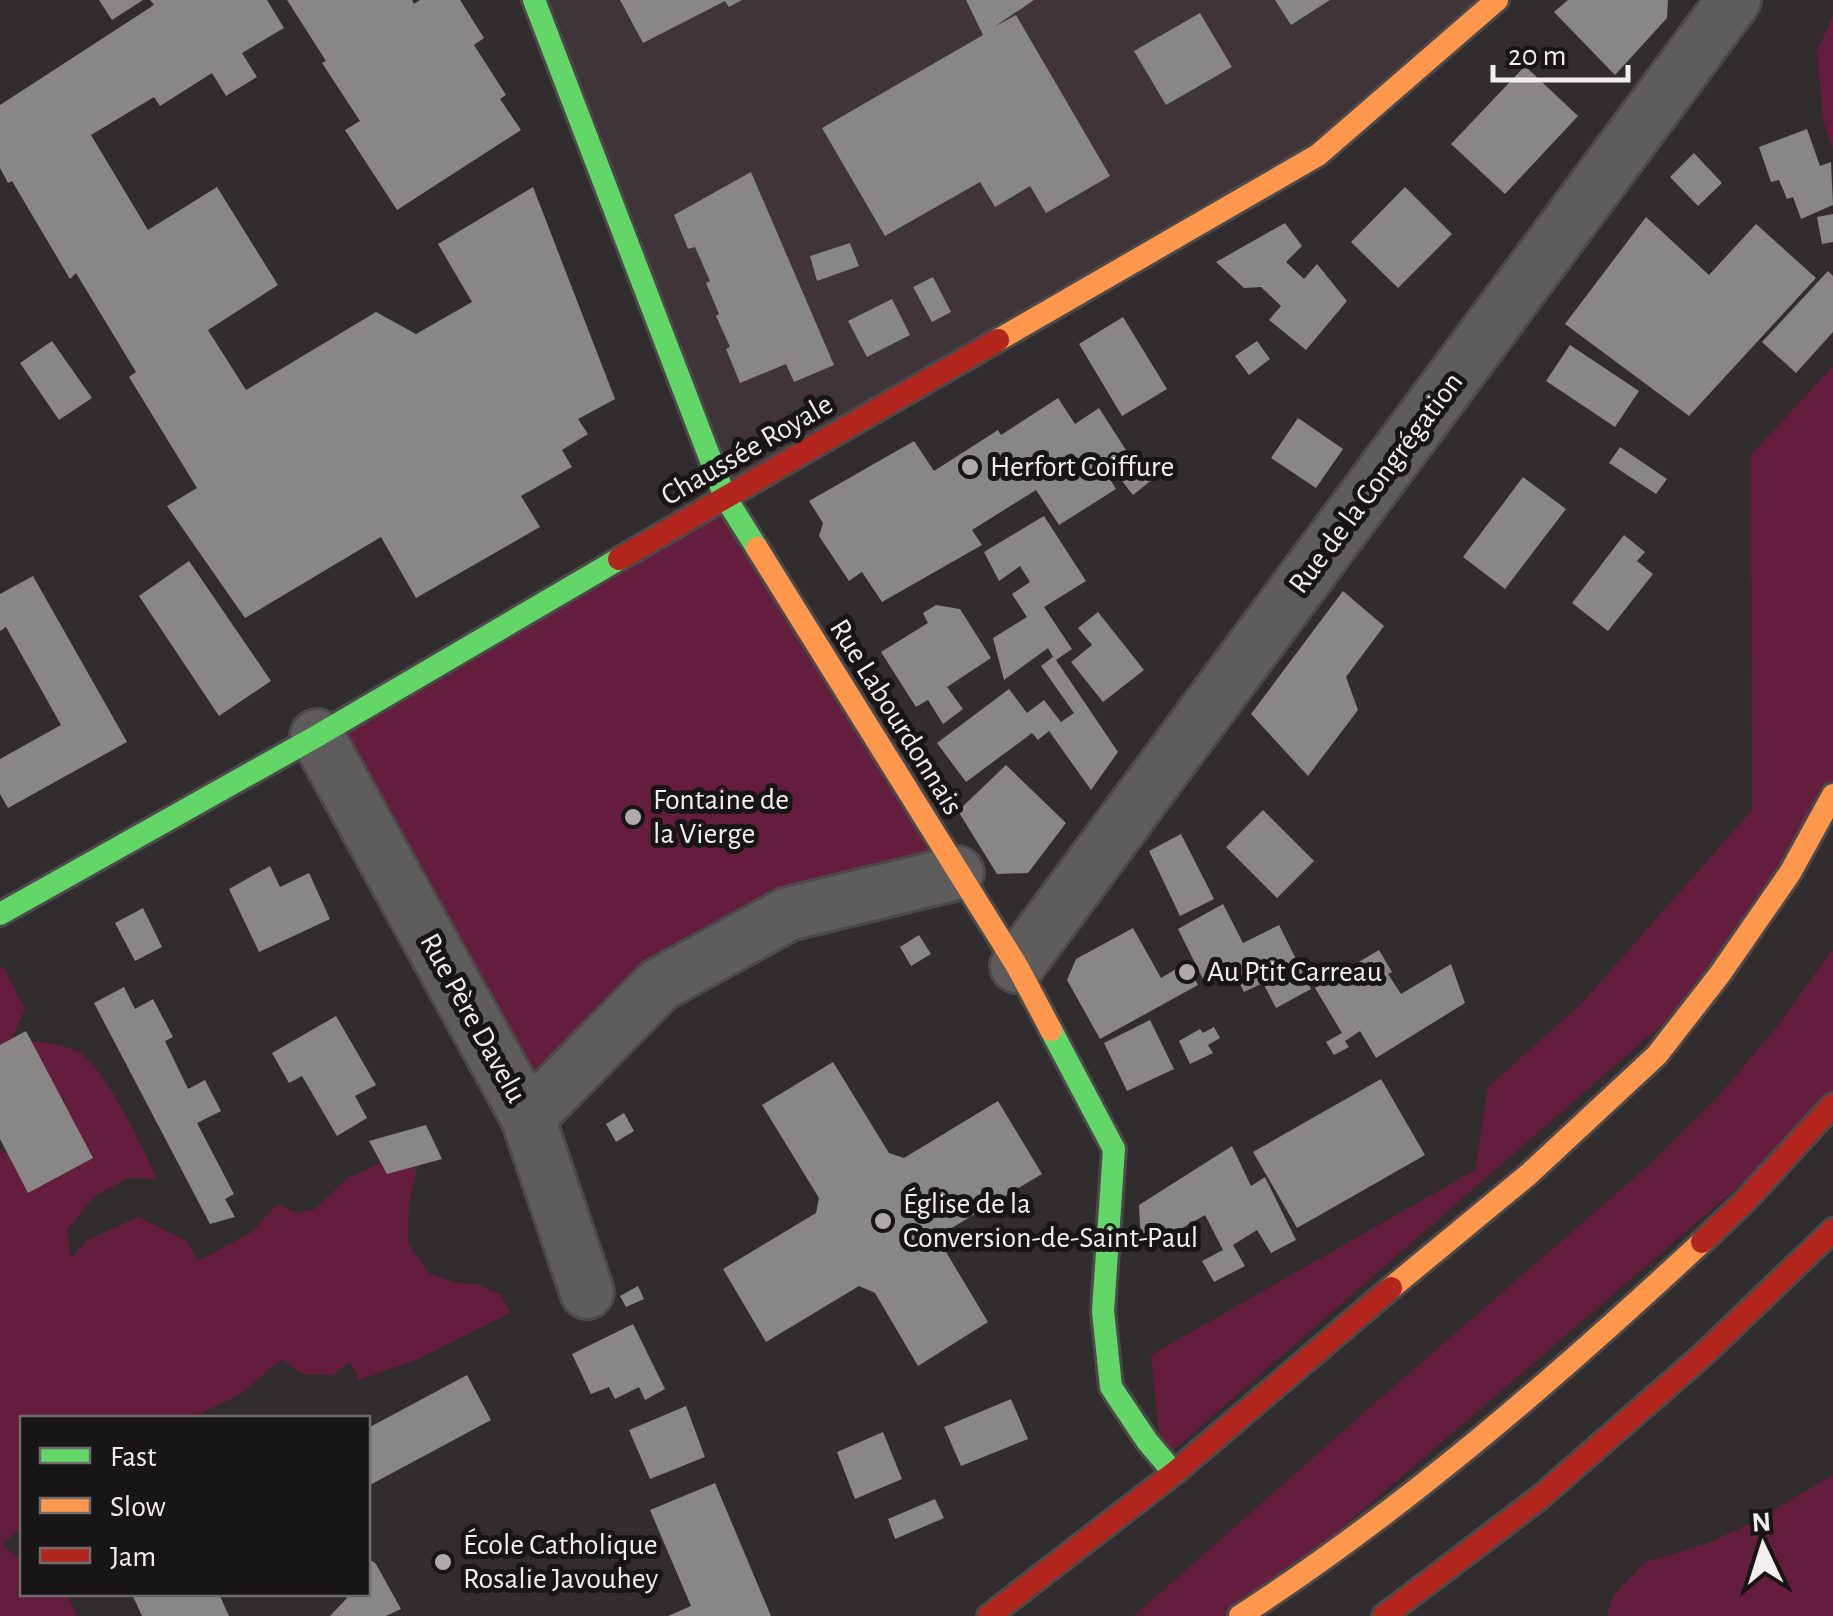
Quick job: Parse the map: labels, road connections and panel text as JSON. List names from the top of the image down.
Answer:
{
  "streets": {
    "main road": ["Chaussée Royale", "Rue Labourdonnais"],
    "street": ["Rue de la Congrégation", "Rue Père Davelu"]
  },
  "crossings": [
    ["Chaussée Royale", "Rue Labourdonnais"],
    ["Chaussée Royale", "Rue Père Davelu"],
    ["Rue de la Congrégation", "Rue Labourdonnais"],
    ["Rue Labourdonnais", "Rue Père Davelu"]
  ],
  "places": [
    "Herfort Coiffure",
    "Fontaine de la Vierge",
    "Au Ptit Carreau",
    "Église de la Conversion-de-Saint-Paul",
    "École Catholique Rosalie Javouhey"
  ],
  "legend": ["Fast", "Slow", "Jam"],
  "scale_bar": "20 m",
  "north": "top"
}
